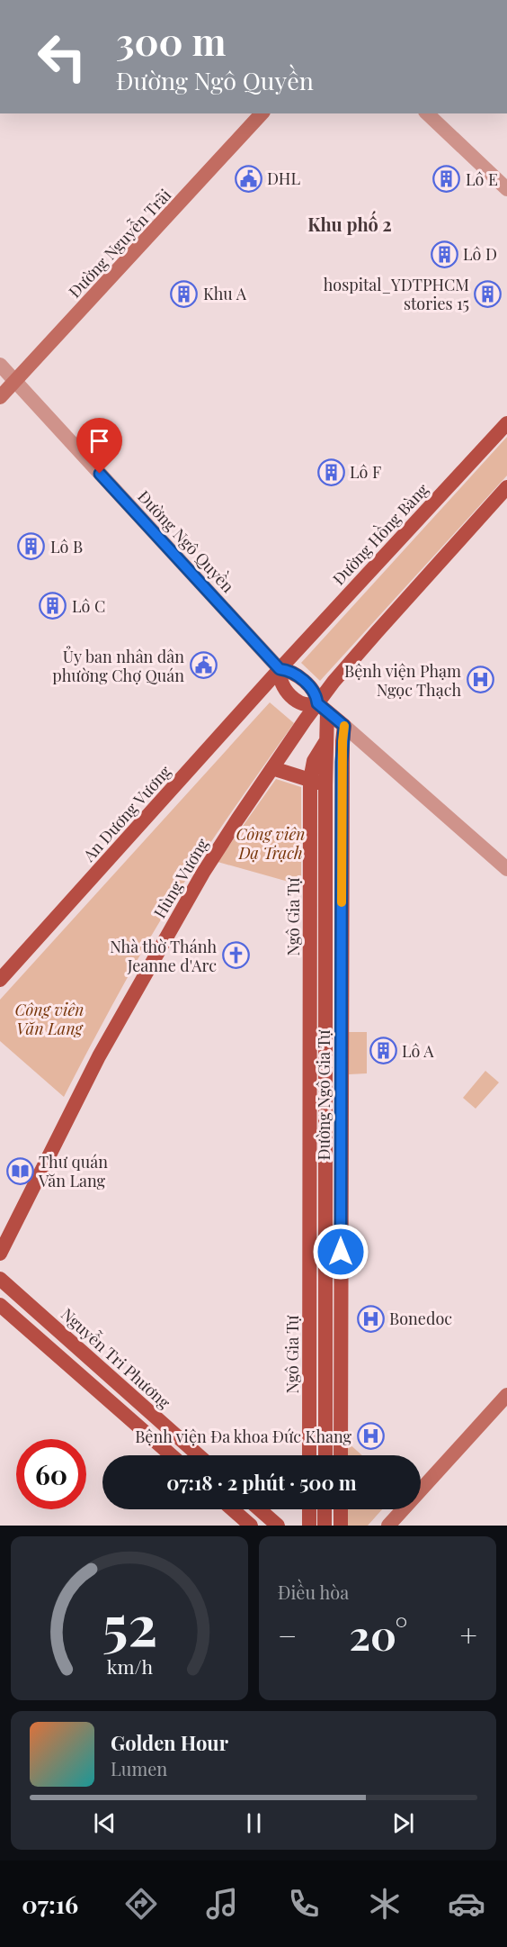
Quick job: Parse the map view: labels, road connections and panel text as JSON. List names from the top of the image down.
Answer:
{
  "streets": {
    "main road": [
      "Đường Nguyễn Trãi",
      "Đường Hồng Bàng",
      "Đường Ngô Quyền",
      "An Dương Vương",
      "Hùng Vương",
      "Ngô Gia Tự",
      "Đường Ngô Gia Tự",
      "Nguyễn Tri Phương"
    ]
  },
  "crossings": [
    ["Đường Nguyễn Trãi", "Đường Ngô Quyền"],
    ["Đường Hồng Bàng", "Đường Ngô Quyền"],
    ["Đường Hồng Bàng", "An Dương Vương"],
    ["Đường Ngô Quyền", "An Dương Vương"],
    ["Đường Ngô Quyền", "Hùng Vương"],
    ["Đường Ngô Quyền", "Đường Ngô Gia Tự"]
  ],
  "districts": ["Khu phố 2"],
  "parks": ["Công viên Dạ Trạch", "Công viên Văn Lang"],
  "places": {
    "public building": ["DHL", "Ủy ban nhân dân phường Chợ Quán"],
    "building": [
      "Lô E",
      "Lô D",
      "Khu A",
      "hospital_YDTPHCM stories 15",
      "Lô F",
      "Lô B",
      "Lô C",
      "Lô A"
    ],
    "hospital": ["Bệnh viện Phạm Ngọc Thạch", "Bonedoc", "Bệnh viện Đa khoa Đức Khang"],
    "church": ["Nhà thờ Thánh Jeanne d'Arc"],
    "library": ["Thư quán Văn Lang"]
  },
  "page": {
    "turn": ["300 m", "Đường Ngô Quyền"],
    "limit": "60",
    "trip": "07:18 · 2 phút · 500 m",
    "tile": "Điều hòa",
    "heat": ["−", "20°", "+"],
    "song": ["Golden Hour", "Lumen"],
    "tabs": "07:16",
    "gauge": ["52", "km/h"]
  }
}
